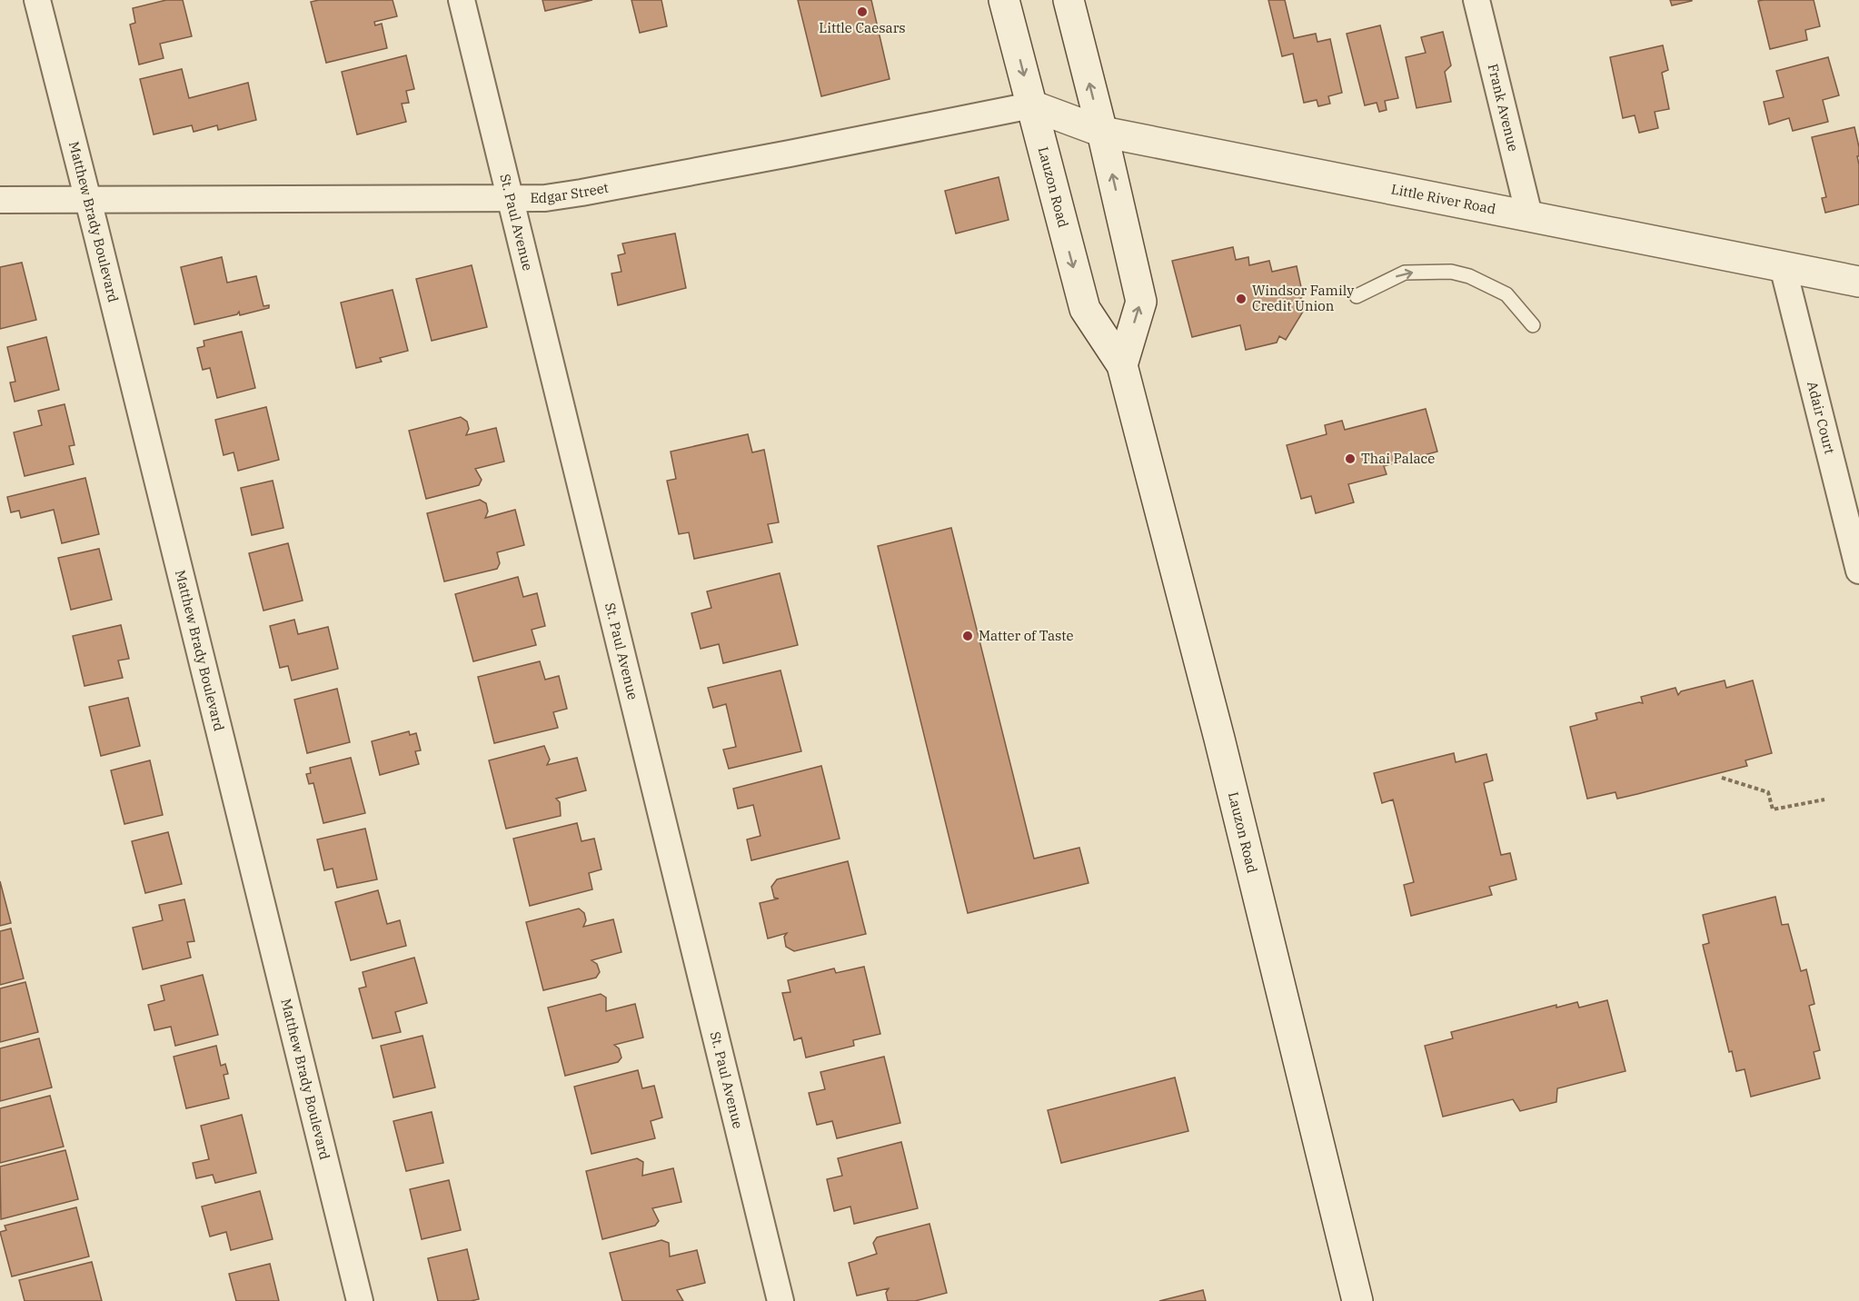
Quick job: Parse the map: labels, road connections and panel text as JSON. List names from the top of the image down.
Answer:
{
  "streets": {
    "main road": ["Lauzon Road", "Little River Road"],
    "street": [
      "Frank Avenue",
      "Edgar Street",
      "Matthew Brady Boulevard",
      "St. Paul Avenue",
      "Adair Court"
    ]
  },
  "crossings": [
    ["Frank Avenue", "Little River Road"],
    ["Lauzon Road", "Edgar Street"],
    ["Lauzon Road", "Little River Road"],
    ["Edgar Street", "Little River Road"],
    ["Edgar Street", "Matthew Brady Boulevard"],
    ["Edgar Street", "St. Paul Avenue"],
    ["Little River Road", "Adair Court"]
  ],
  "places": [
    "Little Caesars",
    "Windsor Family Credit Union",
    "Thai Palace",
    "Matter of Taste"
  ]
}
